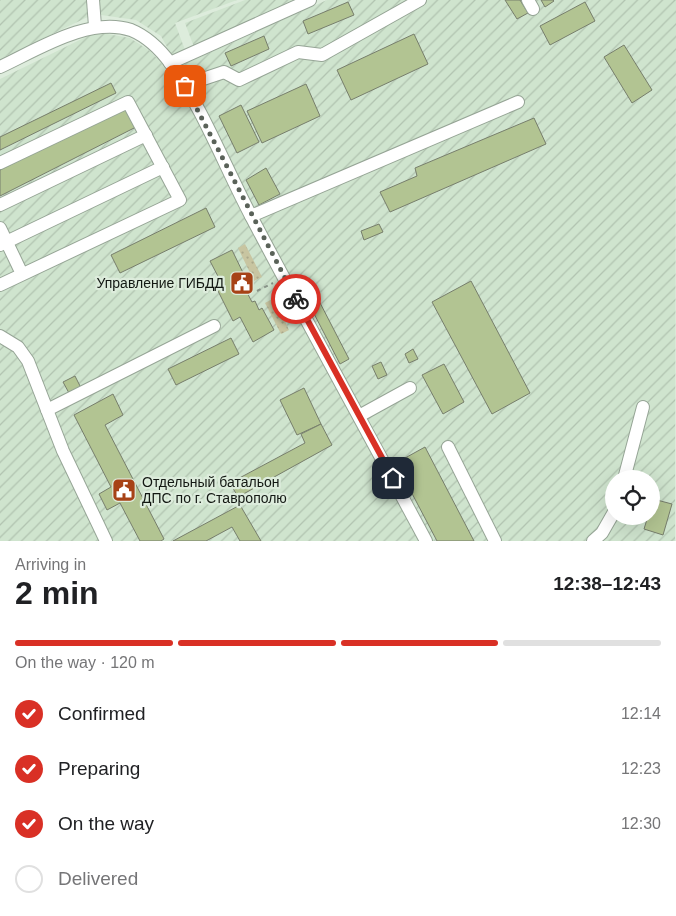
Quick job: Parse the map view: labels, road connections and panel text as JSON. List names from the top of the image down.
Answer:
{
  "places": {
    "public building": ["Управление ГИБДД", "Отдельный батальон ДПС по г. Ставрополю"]
  },
  "page": {
    "heading": ["2 min", "Arriving in", "12:38–12:43"],
    "bar": "On the way · 120 m",
    "list": [
      ["Confirmed", "12:14"],
      ["Preparing", "12:23"],
      ["On the way", "12:30"],
      "Delivered"
    ]
  }
}
